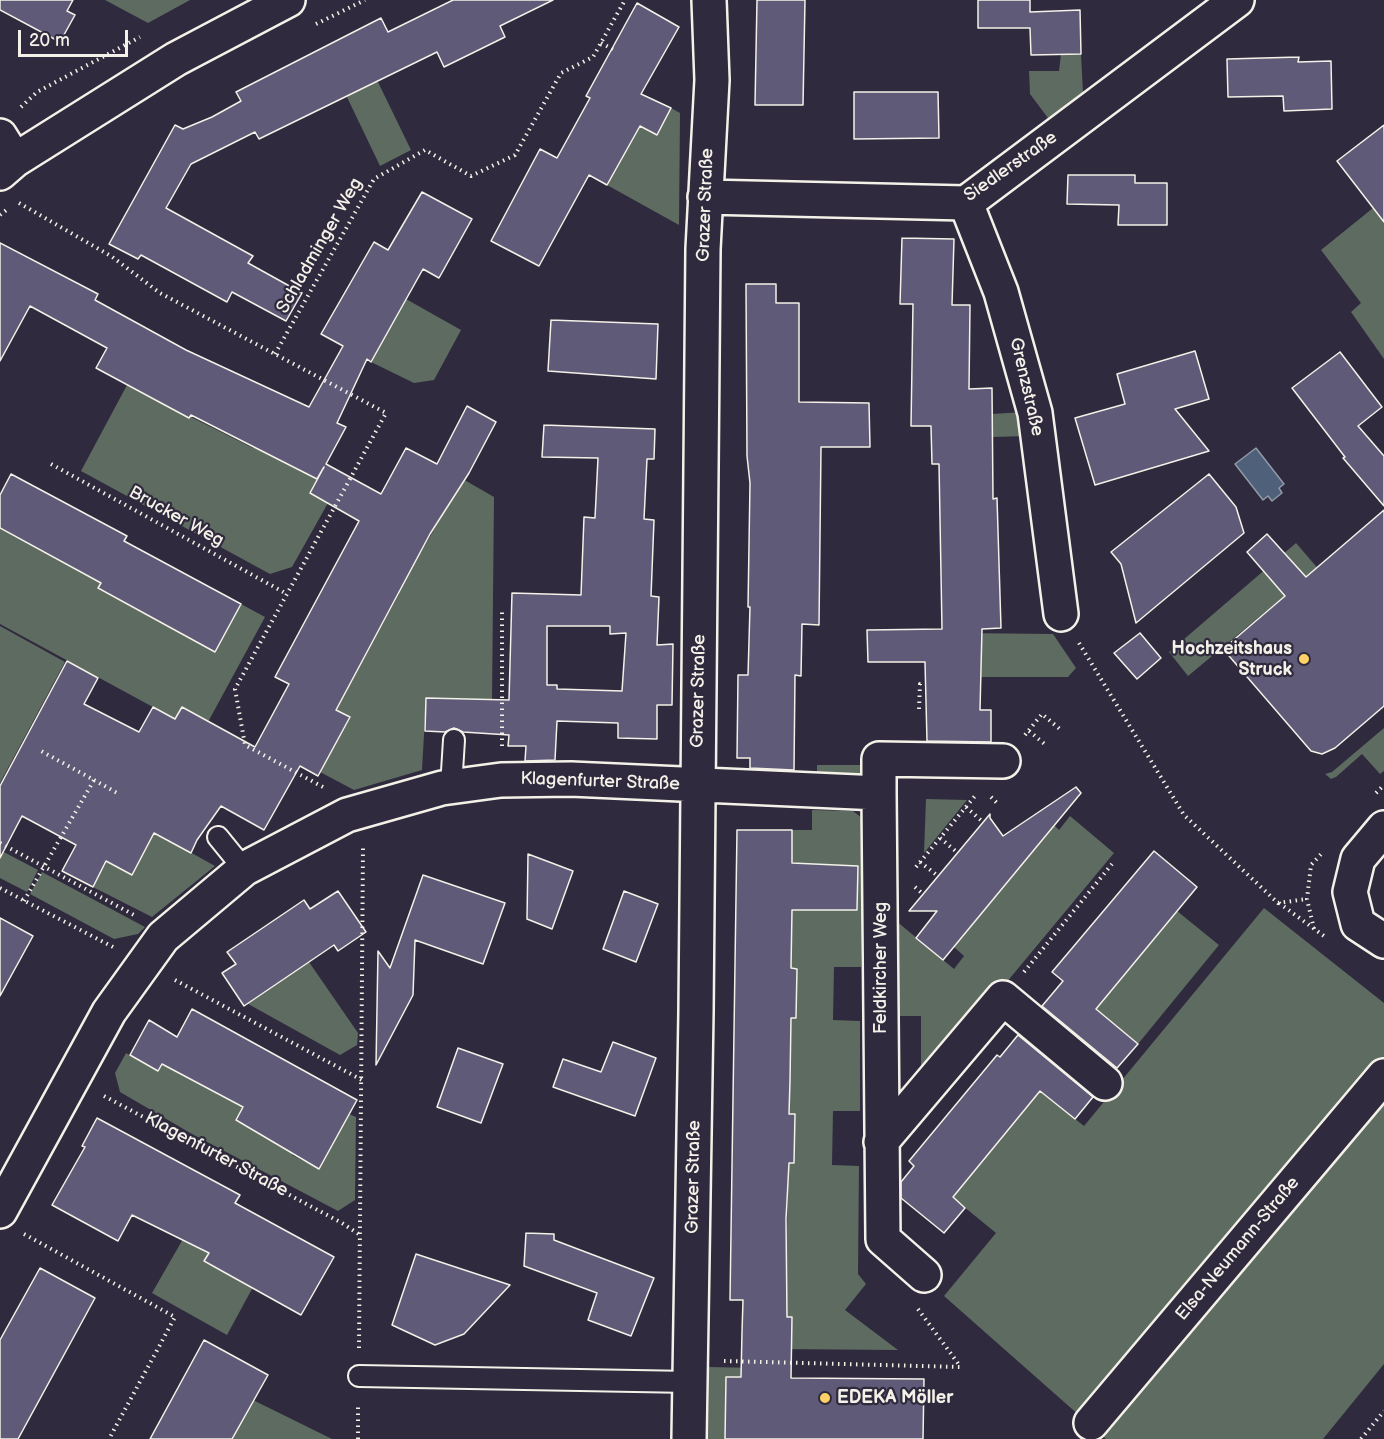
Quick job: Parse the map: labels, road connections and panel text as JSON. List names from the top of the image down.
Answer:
{
  "streets": {
    "street": [
      "Siedlerstraße",
      "Grazer Straße",
      "Grenzstraße",
      "Klagenfurter Straße",
      "Feldkircher Weg",
      "Elsa-Neumann-Straße"
    ],
    "path": ["Schladminger Weg", "Brucker Weg"]
  },
  "crossings": [
    ["Siedlerstraße", "Grazer Straße"],
    ["Siedlerstraße", "Grenzstraße"],
    ["Grazer Straße", "Klagenfurter Straße"]
  ],
  "places": ["Hochzeitshaus Struck", "EDEKA Möller"],
  "scale_bar": "20 m"
}
